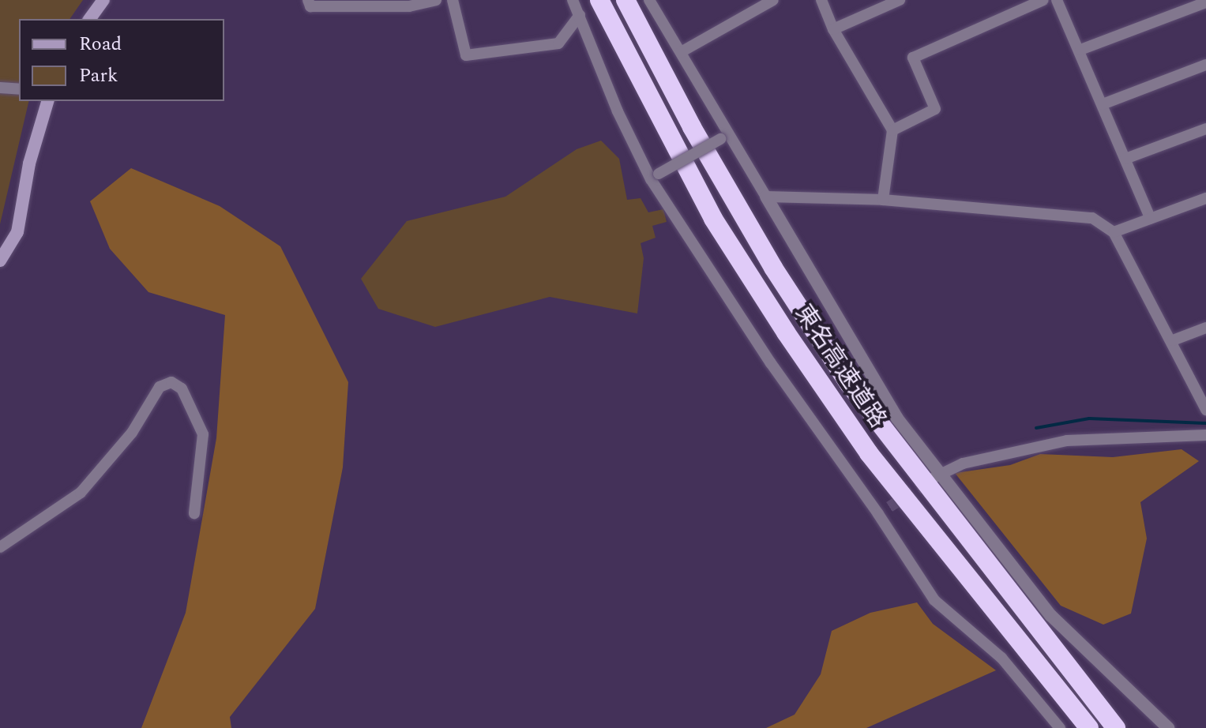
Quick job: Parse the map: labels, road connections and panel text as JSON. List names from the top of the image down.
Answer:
{
  "streets": {
    "highway": ["東名高速道路"]
  },
  "legend": ["Road", "Park"]
}
